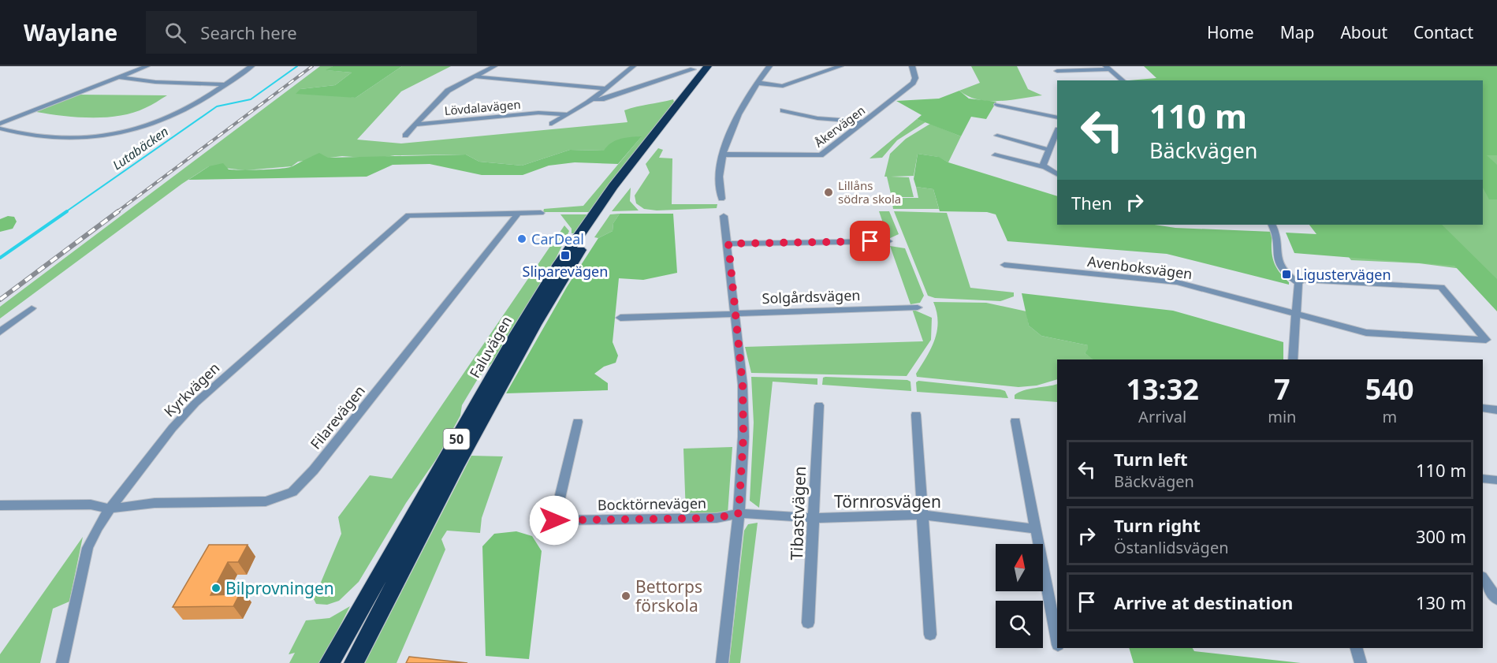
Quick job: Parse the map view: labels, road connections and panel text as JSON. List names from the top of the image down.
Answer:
{
  "streets": {
    "highway": ["Faluvägen", "50"],
    "street": [
      "Lövdalavägen",
      "Åkervägen",
      "Avenboksvägen",
      "Solgårdsvägen",
      "Kyrkvägen",
      "Filarevägen",
      "Törnrosvägen",
      "Bocktörnevägen",
      "Tibastvägen"
    ]
  },
  "crossings": [
    ["Kyrkvägen", "Filarevägen"],
    ["Törnrosvägen", "Bocktörnevägen"],
    ["Törnrosvägen", "Tibastvägen"]
  ],
  "water": ["Lutabäcken"],
  "places": {
    "other": [
      "Lillåns södra skola",
      "CarDeal",
      "Bilprovningen",
      "Bettorps förskola"
    ],
    "transit": ["Sliparevägen", "Ligustervägen"]
  },
  "north": "top",
  "page": {
    "header": "Waylane",
    "search": "Search here",
    "nav": [
      "Home",
      "Map",
      "About",
      "Contact"
    ],
    "turn": ["110 m", "Bäckvägen"],
    "then": "Then",
    "eta": [
      "13:32",
      "Arrival",
      "7",
      "min",
      "540",
      "m"
    ],
    "list": [
      {
        "name": "Turn left",
        "note": "Bäckvägen",
        "value": "110 m"
      },
      {
        "name": "Turn right",
        "note": "Östanlidsvägen",
        "value": "300 m"
      },
      {
        "name": "Arrive at destination",
        "value": "130 m"
      }
    ]
  }
}
